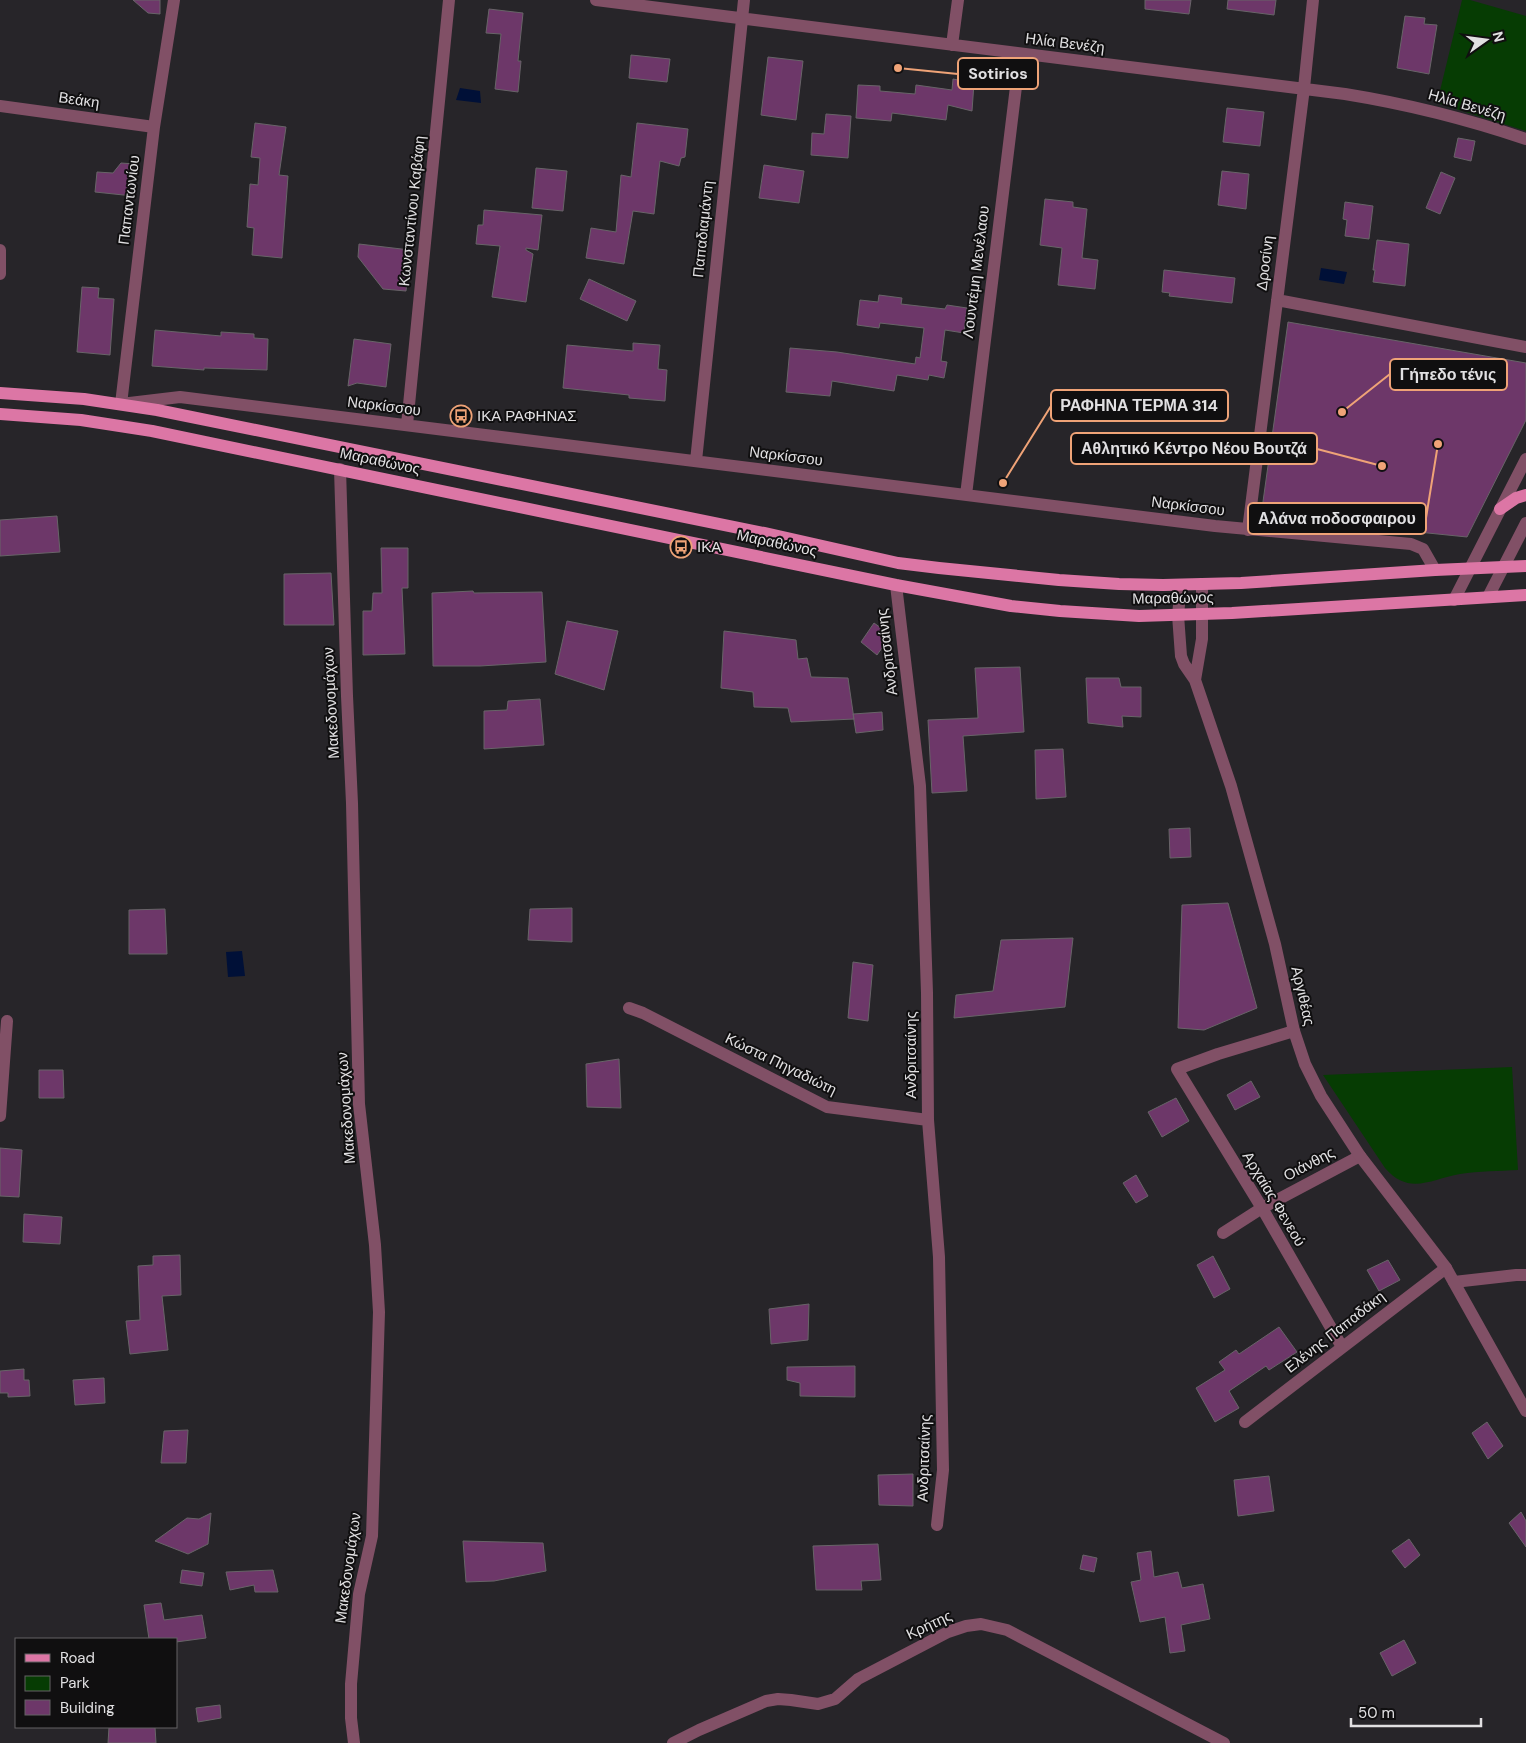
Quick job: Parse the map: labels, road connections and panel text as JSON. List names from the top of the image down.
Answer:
{
  "streets": {
    "main road": ["Μαραθώνος"],
    "street": [
      "Ηλία Βενέζη",
      "Βεάκη",
      "Παπαντωνίου",
      "Κωνσταντίνου Καβάφη",
      "Παπαδιαμάντη",
      "Δροσίνη",
      "Λουντέμη Μενέλαου",
      "Ναρκίσσου",
      "Ανδριτσαίνης",
      "Μακεδονομάχων",
      "Αργιθέας",
      "Κώστα Πηγαδιώτη",
      "Οιάνθης",
      "Αρχαίας Φενεού",
      "Ελένης Παπαδάκη",
      "Κρήτης"
    ]
  },
  "crossings": [
    ["Ηλία Βενέζη", "Παπαδιαμάντη"],
    ["Ηλία Βενέζη", "Δροσίνη"],
    ["Ηλία Βενέζη", "Λουντέμη Μενέλαου"],
    ["Βεάκη", "Παπαντωνίου"],
    ["Παπαντωνίου", "Ναρκίσσου"],
    ["Παπαντωνίου", "Μαραθώνος"],
    ["Κωνσταντίνου Καβάφη", "Ναρκίσσου"],
    ["Παπαδιαμάντη", "Ναρκίσσου"],
    ["Δροσίνη", "Ναρκίσσου"],
    ["Λουντέμη Μενέλαου", "Ναρκίσσου"],
    ["Ναρκίσσου", "Μαραθώνος"],
    ["Μαραθώνος", "Ανδριτσαίνης"],
    ["Μαραθώνος", "Μακεδονομάχων"],
    ["Μαραθώνος", "Αργιθέας"],
    ["Ανδριτσαίνης", "Κώστα Πηγαδιώτη"],
    ["Αργιθέας", "Οιάνθης"],
    ["Αργιθέας", "Αρχαίας Φενεού"],
    ["Αργιθέας", "Ελένης Παπαδάκη"],
    ["Οιάνθης", "Αρχαίας Φενεού"],
    ["Αρχαίας Φενεού", "Ελένης Παπαδάκη"]
  ],
  "places": {
    "other": [
      "Sotirios",
      "Γήπεδο τένις",
      "Αλάνα ποδοσφαιρου",
      "Αθλητικό Κέντρο Νέου Βουτζά",
      "ΡΑΦΗΝΑ ΤΕΡΜΑ 314"
    ],
    "bus stop": ["ΙΚΑ ΡΑΦΗΝΑΣ", "ΙΚΑ"]
  },
  "legend": ["Road", "Park", "Building"],
  "scale_bar": "50 m",
  "north": "right"
}
